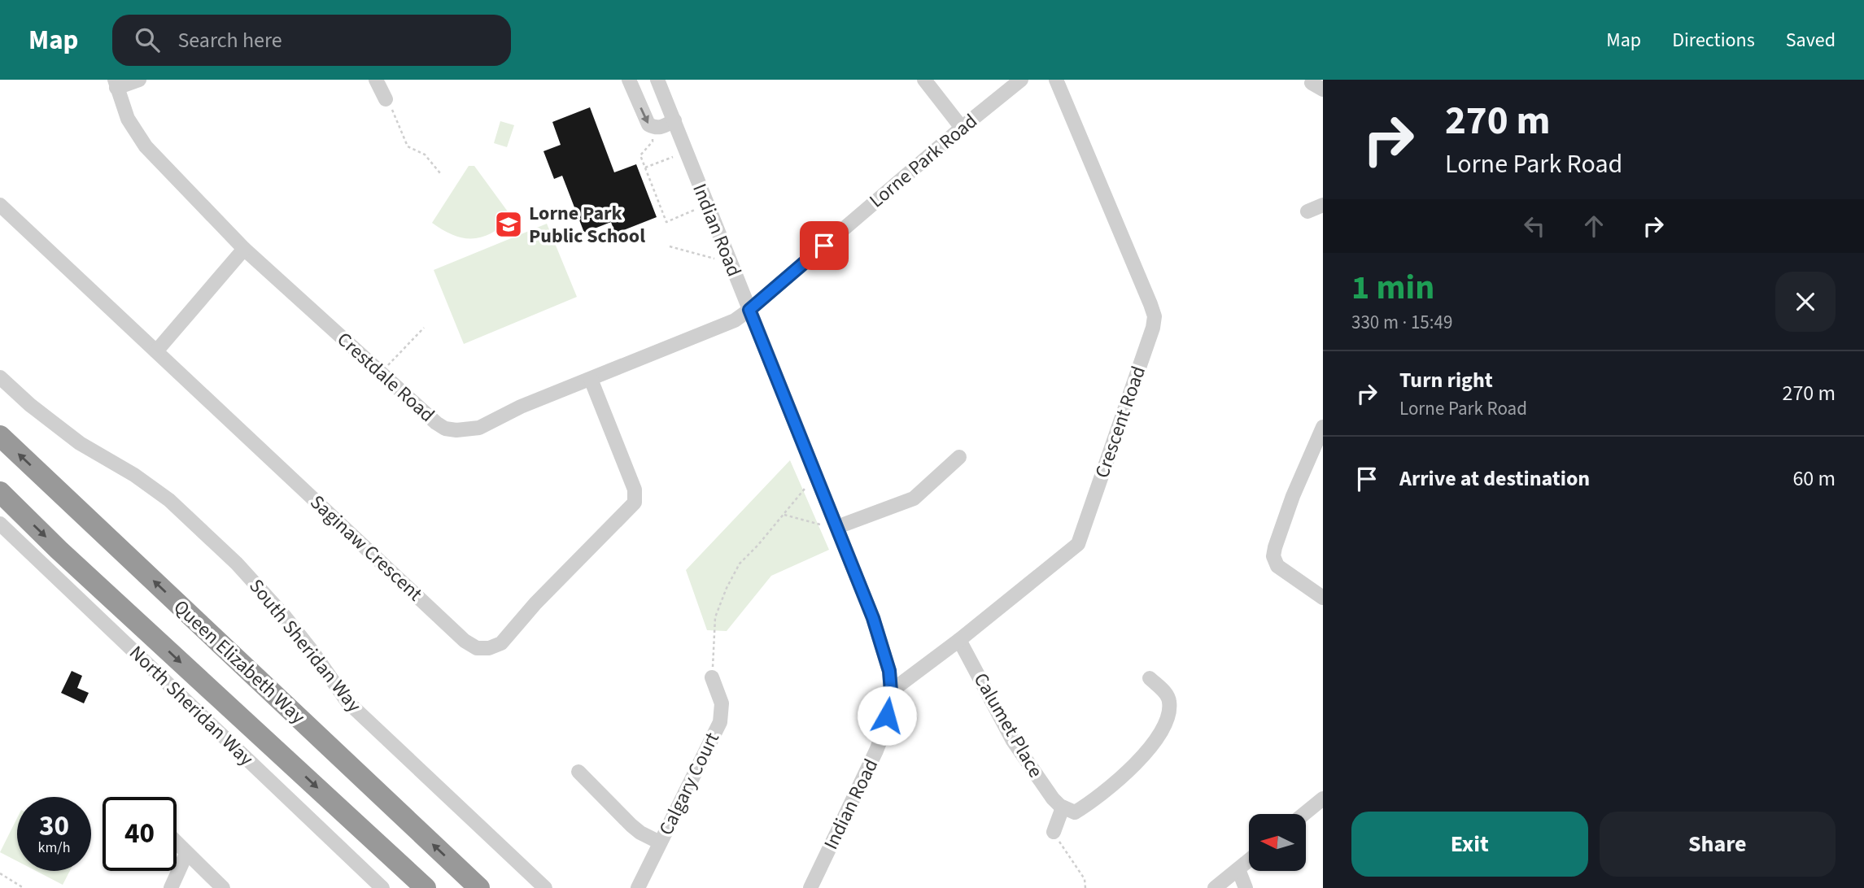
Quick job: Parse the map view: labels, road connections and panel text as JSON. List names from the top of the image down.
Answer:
{
  "streets": {
    "highway": ["Queen Elizabeth Way"],
    "street": [
      "Lorne Park Road",
      "Indian Road",
      "Crestdale Road",
      "Crescent Road",
      "Saginaw Crescent",
      "South Sheridan Way",
      "North Sheridan Way",
      "Calumet Place",
      "Calgary Court"
    ]
  },
  "crossings": [
    ["Lorne Park Road", "Indian Road"],
    ["Lorne Park Road", "Crestdale Road"],
    ["Indian Road", "Crestdale Road"],
    ["Indian Road", "Crescent Road"],
    ["Crestdale Road", "Saginaw Crescent"],
    ["Crescent Road", "Calumet Place"]
  ],
  "places": {
    "school or university": ["Lorne Park Public School"]
  },
  "north": "left",
  "page": {
    "header": "Map",
    "search": "Search here",
    "nav": ["Map", "Directions", "Saved"],
    "turn": ["270 m", "Lorne Park Road"],
    "heading": ["1 min", "330 m · 15:49"],
    "list": [
      {
        "name": "Turn right",
        "note": "Lorne Park Road",
        "value": "270 m"
      },
      {
        "name": "Arrive at destination",
        "value": "60 m"
      }
    ],
    "speed": "30 km/h",
    "limit": "40",
    "buttons": ["Exit", "Share"]
  }
}
